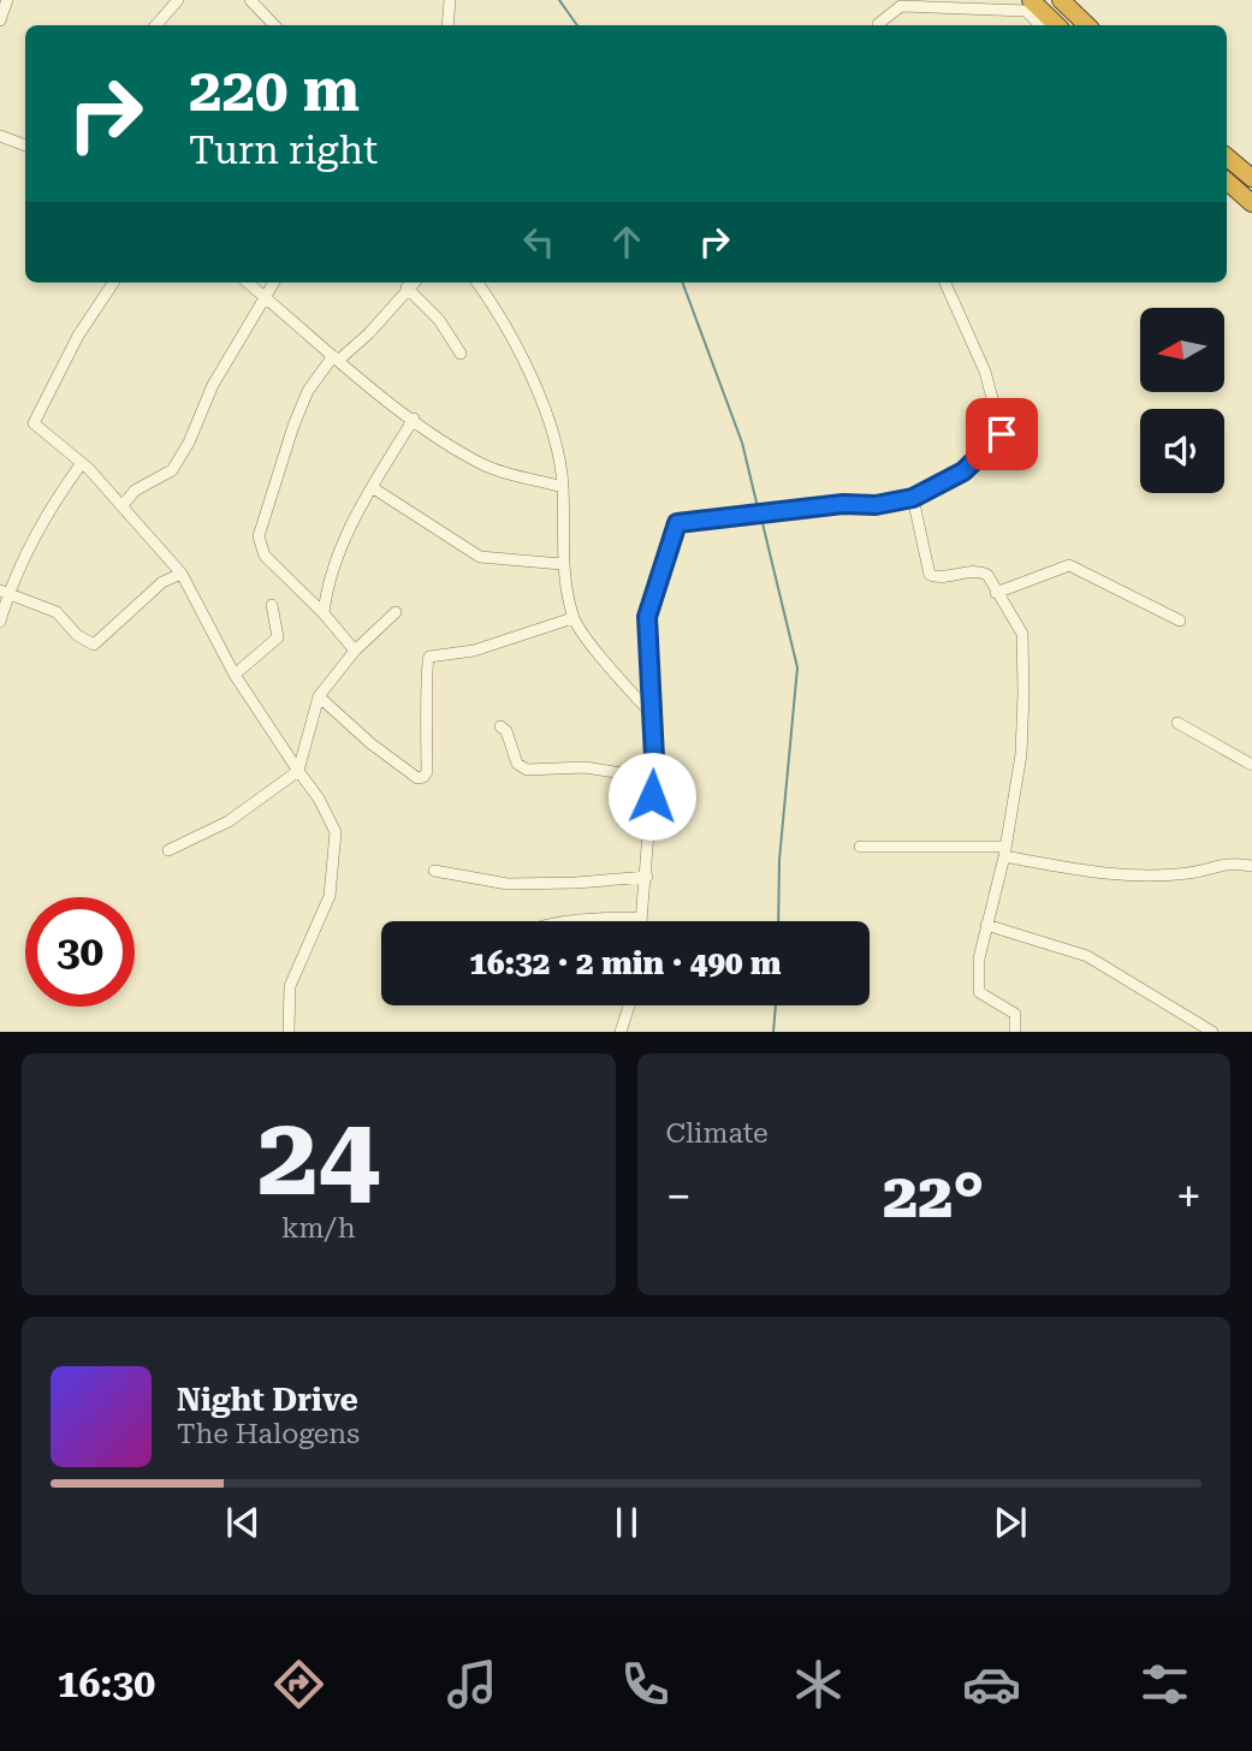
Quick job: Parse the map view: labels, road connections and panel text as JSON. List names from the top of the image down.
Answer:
{
  "north": "left",
  "page": {
    "turn": ["220 m", "Turn right"],
    "limit": "30",
    "trip": "16:32 · 2 min · 490 m",
    "tile": [
      ["24", "km/h"],
      "Climate"
    ],
    "heat": ["−", "22°", "+"],
    "song": ["Night Drive", "The Halogens"],
    "tabs": "16:30"
  }
}
